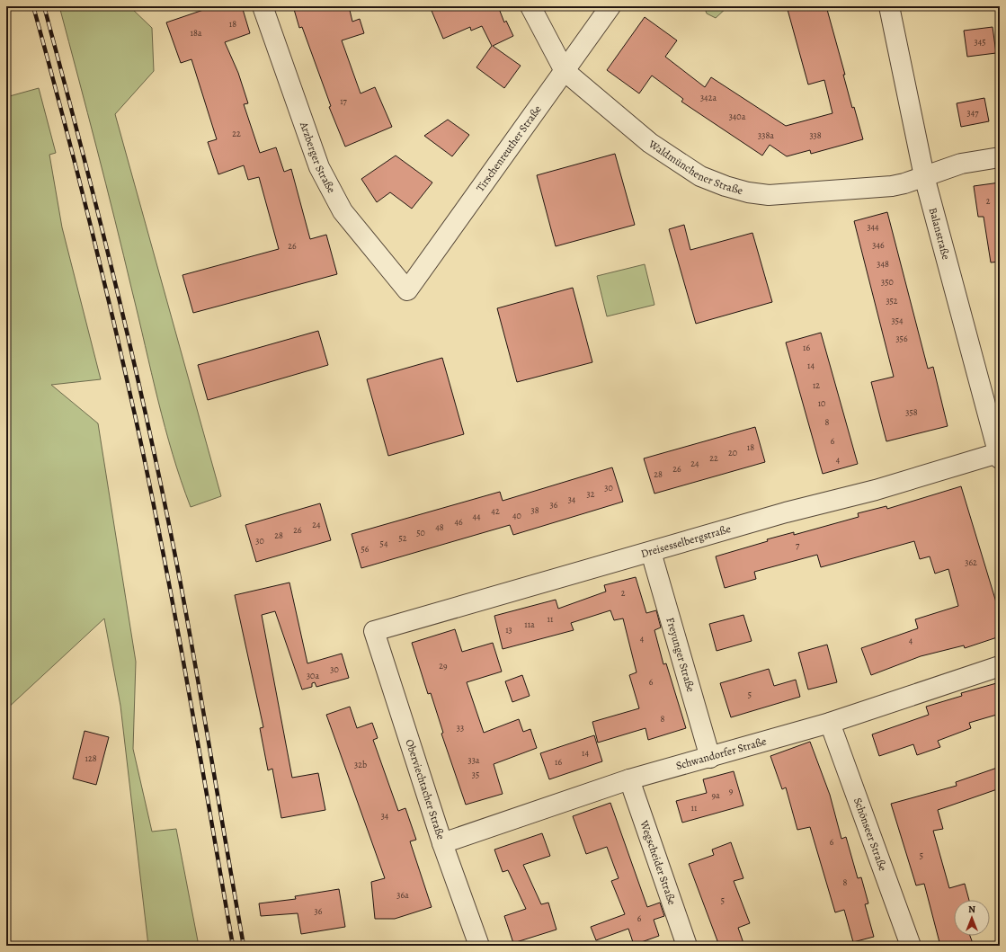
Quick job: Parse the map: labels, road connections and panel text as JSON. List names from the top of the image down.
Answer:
{
  "streets": {
    "street": [
      "Tirschenreuther Straße",
      "Arzberger Straße",
      "Waldmünchener Straße",
      "Balanstraße",
      "Dreisesselbergstraße",
      "Freyunger Straße",
      "Schwandorfer Straße",
      "Oberviechtacher Straße",
      "Schönseer Straße",
      "Wegscheider Straße"
    ]
  },
  "crossings": [
    ["Tirschenreuther Straße", "Arzberger Straße"],
    ["Tirschenreuther Straße", "Waldmünchener Straße"],
    ["Waldmünchener Straße", "Balanstraße"],
    ["Balanstraße", "Dreisesselbergstraße"],
    ["Dreisesselbergstraße", "Freyunger Straße"],
    ["Dreisesselbergstraße", "Oberviechtacher Straße"],
    ["Freyunger Straße", "Schwandorfer Straße"],
    ["Schwandorfer Straße", "Oberviechtacher Straße"],
    ["Schwandorfer Straße", "Schönseer Straße"],
    ["Schwandorfer Straße", "Wegscheider Straße"]
  ],
  "house_numbers": [
    "18",
    "18a",
    "345",
    "342a",
    "17",
    "347",
    "340a",
    "22",
    "338a",
    "338",
    "2",
    "344",
    "346",
    "26",
    "348",
    "350",
    "352",
    "354",
    "356",
    "16",
    "14",
    "12",
    "10",
    "358",
    "8",
    "6",
    "18",
    "20",
    "22",
    "4",
    "24",
    "26",
    "28",
    "30",
    "32",
    "34",
    "36",
    "38",
    "42",
    "40",
    "44",
    "46",
    "24",
    "48",
    "26",
    "50",
    "28",
    "52",
    "30",
    "54",
    "7",
    "56",
    "362",
    "2",
    "11",
    "11a",
    "13",
    "4",
    "4",
    "29",
    "30",
    "30a",
    "6",
    "5",
    "8",
    "33",
    "14",
    "128",
    "33a",
    "16",
    "32b",
    "35",
    "9",
    "9a",
    "11",
    "34",
    "6",
    "5",
    "8",
    "36a",
    "5",
    "36",
    "6"
  ],
  "north": "top"
}
